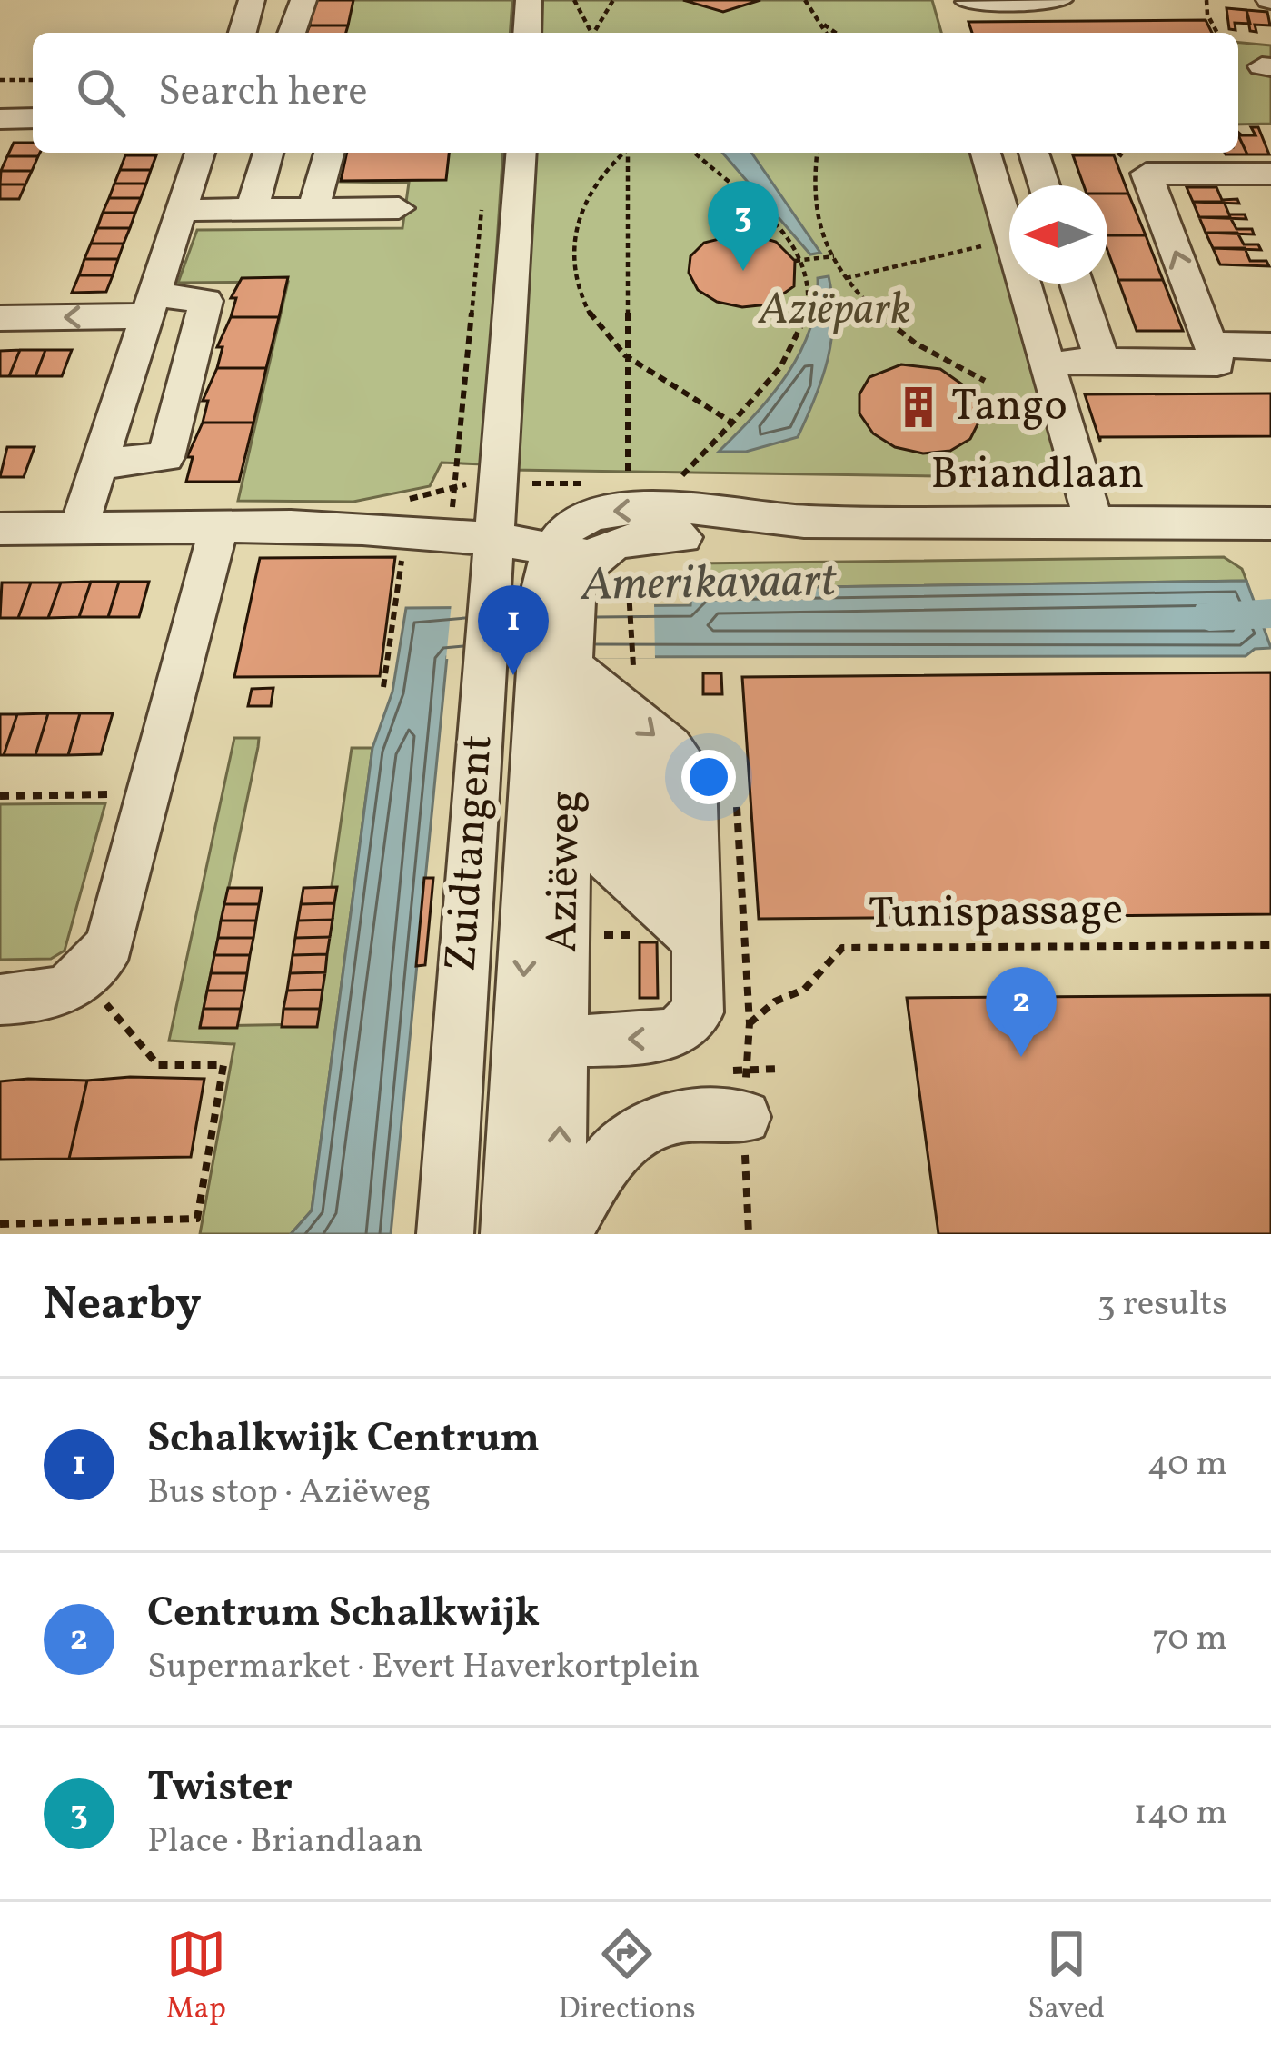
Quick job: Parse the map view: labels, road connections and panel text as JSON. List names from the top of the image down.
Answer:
{
  "streets": {
    "street": ["Briandlaan", "Zuidtangent", "Aziëweg"],
    "path": ["Tunispassage"]
  },
  "crossings": [
    ["Briandlaan", "Aziëweg"]
  ],
  "water": ["Amerikavaart"],
  "parks": ["Aziëpark"],
  "places": {
    "building": ["Tango"]
  },
  "north": "left",
  "page": {
    "search": "Search here",
    "pins": ["3", "1", "2"],
    "heading": ["Nearby", "3 results"],
    "list": [
      {
        "mark": "1",
        "name": "Schalkwijk Centrum",
        "note": "Bus stop · Aziëweg",
        "value": "40 m"
      },
      {
        "mark": "2",
        "name": "Centrum Schalkwijk",
        "note": "Supermarket · Evert Haverkortplein",
        "value": "70 m"
      },
      {
        "mark": "3",
        "name": "Twister",
        "note": "Place · Briandlaan",
        "value": "140 m"
      }
    ],
    "nav": ["Map", "Directions", "Saved"]
  }
}
